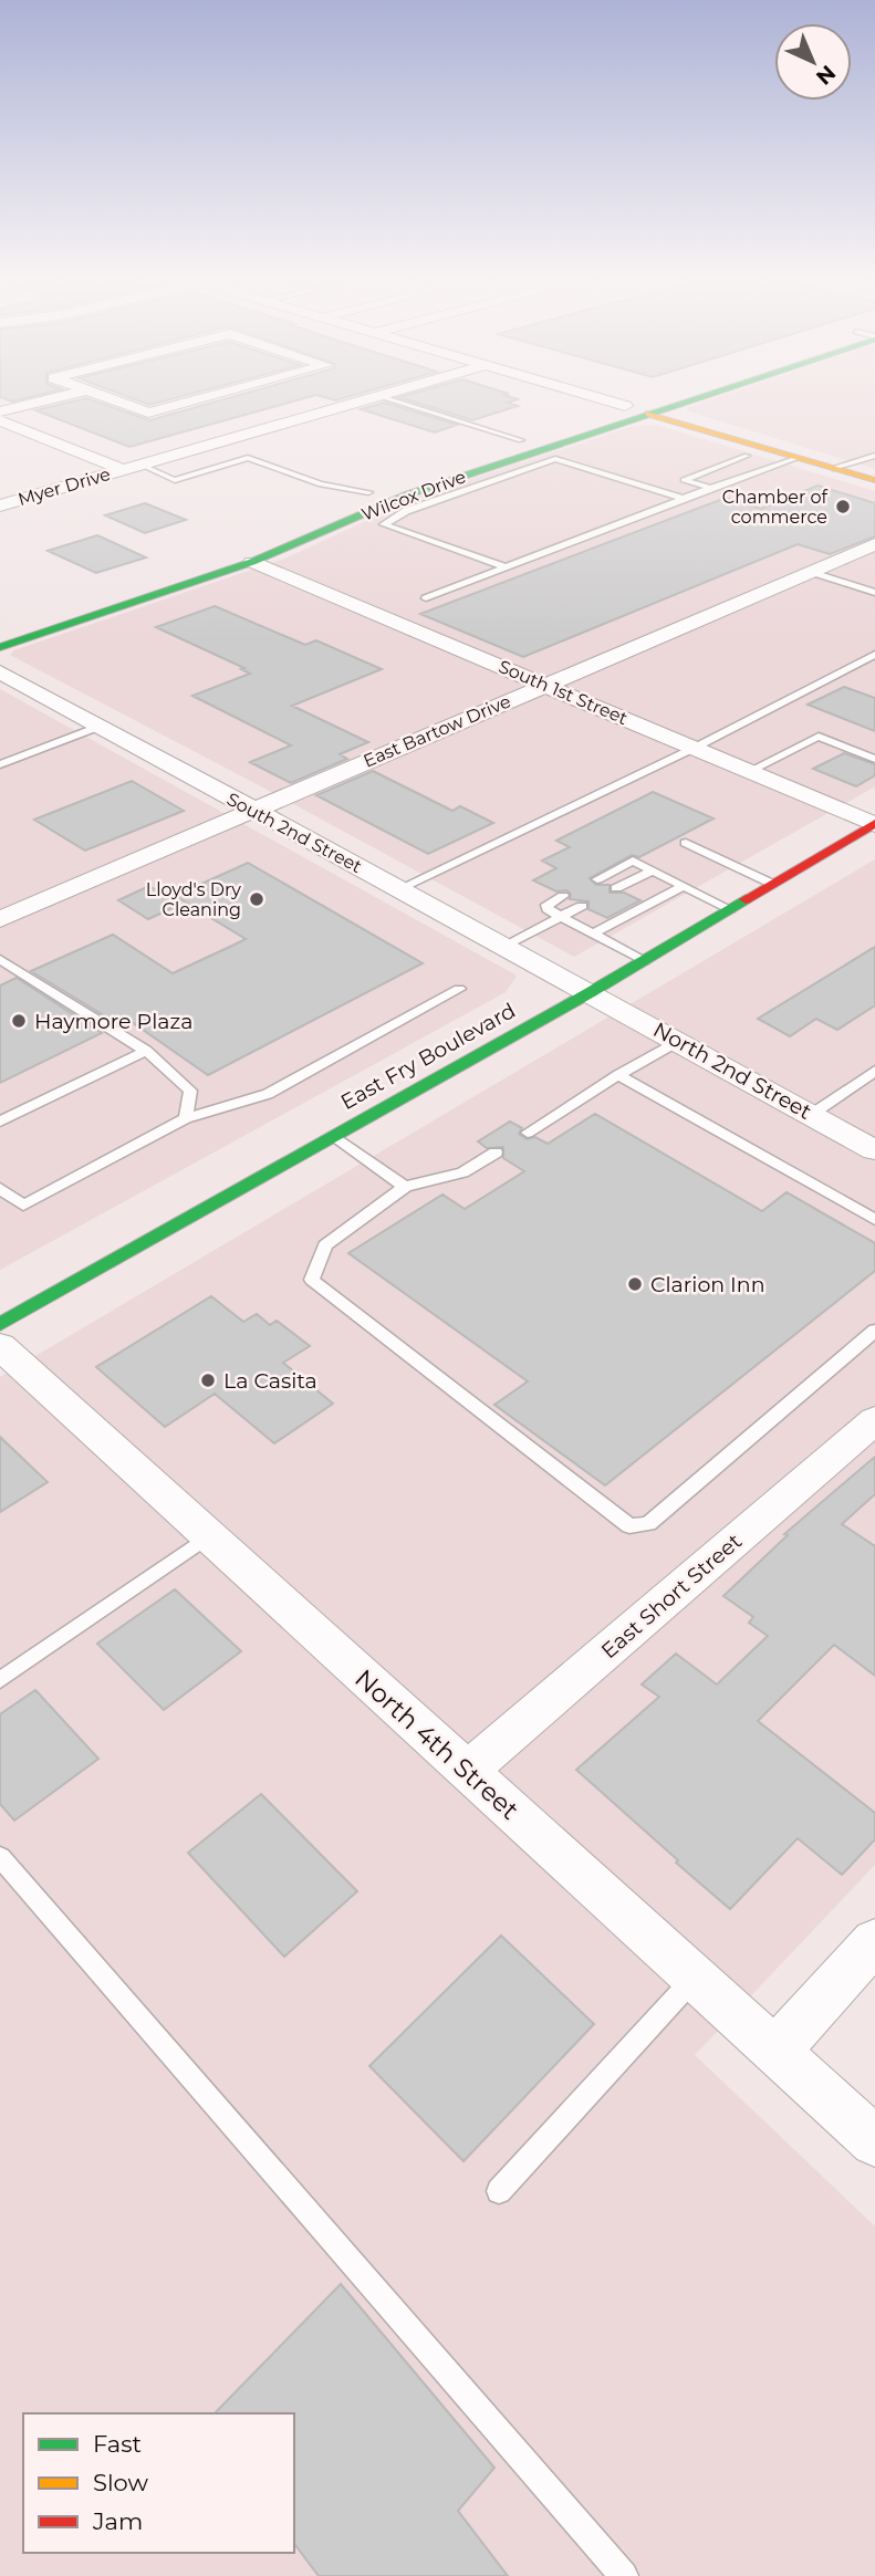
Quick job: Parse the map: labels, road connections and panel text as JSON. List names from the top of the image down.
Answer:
{
  "streets": {
    "street": [
      "Myer Drive",
      "Wilcox Drive",
      "South 1st Street",
      "East Bartow Drive",
      "South 2nd Street",
      "East Fry Boulevard",
      "North 2nd Street",
      "East Short Street",
      "North 4th Street"
    ]
  },
  "crossings": [
    ["Wilcox Drive", "South 1st Street"],
    ["South 1st Street", "East Bartow Drive"],
    ["South 1st Street", "East Fry Boulevard"],
    ["East Bartow Drive", "South 2nd Street"],
    ["South 2nd Street", "East Fry Boulevard"],
    ["South 2nd Street", "North 2nd Street"],
    ["East Fry Boulevard", "North 2nd Street"],
    ["East Short Street", "North 4th Street"]
  ],
  "places": [
    "Chamber of commerce",
    "Lloyd's Dry Cleaning",
    "Haymore Plaza",
    "Clarion Inn",
    "La Casita"
  ],
  "legend": ["Fast", "Slow", "Jam"],
  "north": "bottom right"
}
